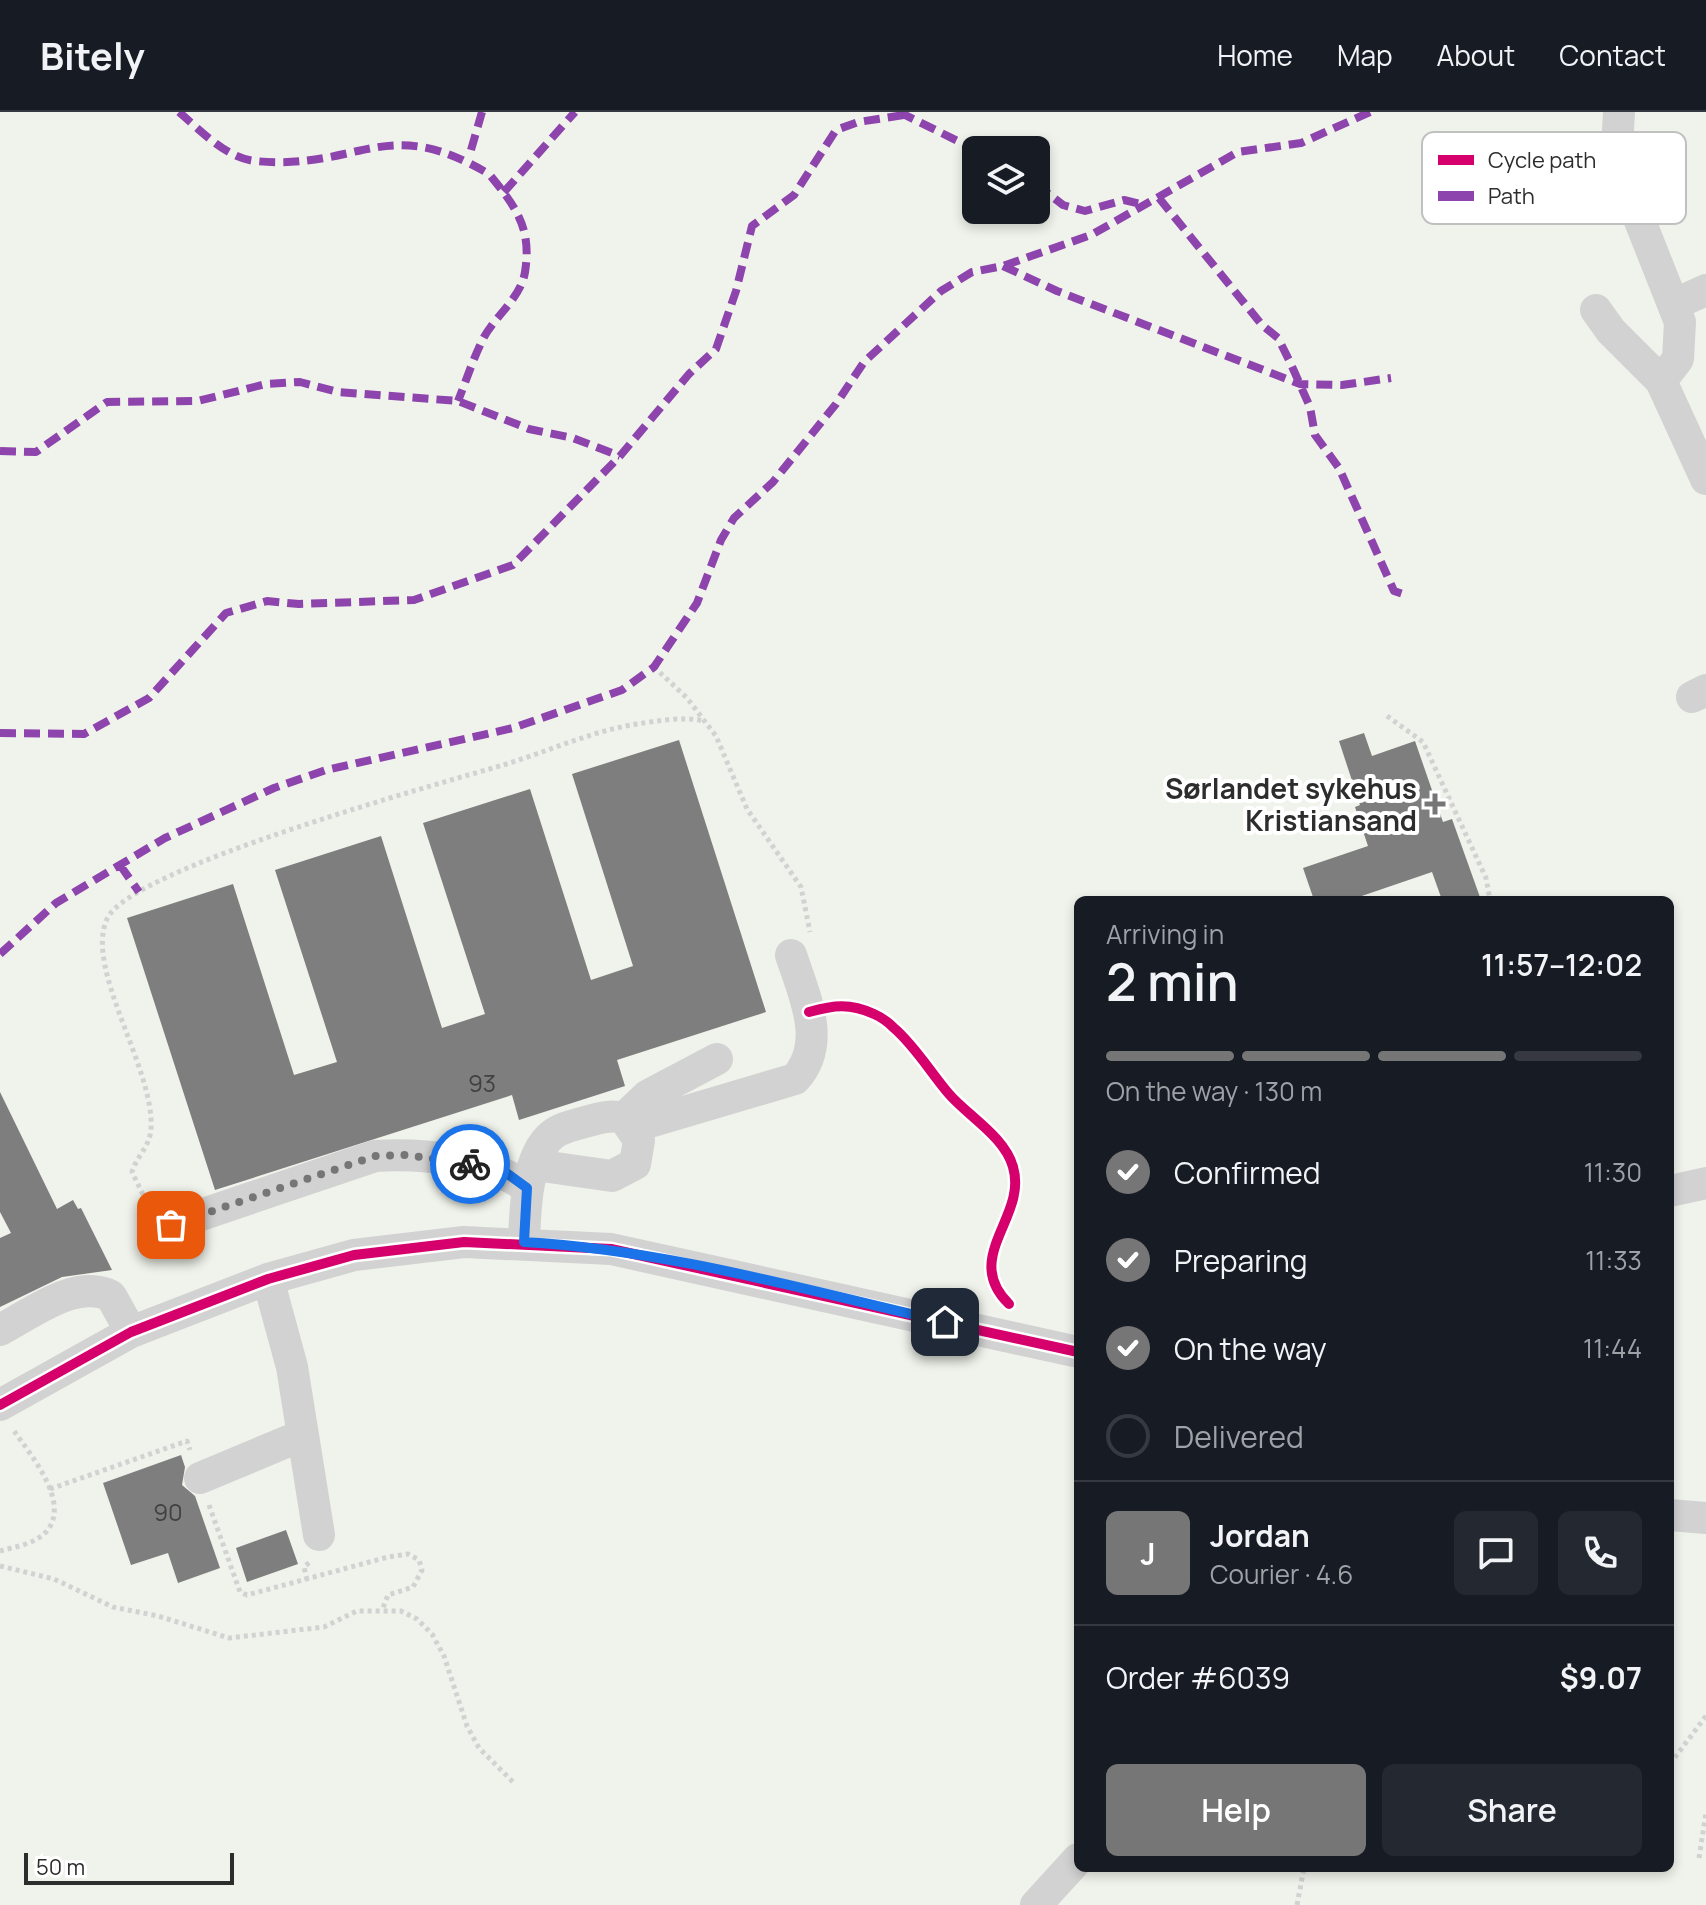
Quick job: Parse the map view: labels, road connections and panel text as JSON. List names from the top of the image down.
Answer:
{
  "places": {
    "health": ["Sørlandet sykehus Kristiansand"]
  },
  "house_numbers": ["93", "90"],
  "legend": ["Cycle path", "Path"],
  "scale_bar": "50 m",
  "page": {
    "header": "Bitely",
    "nav": [
      "Home",
      "Map",
      "About",
      "Contact"
    ],
    "heading": ["2 min", "Arriving in", "11:57–12:02"],
    "panel": [
      "Jordan",
      "Courier · 4.6",
      "Order #6039",
      "$9.07"
    ],
    "bar": "On the way · 130 m",
    "list": [
      ["Confirmed", "11:30"],
      ["Preparing", "11:33"],
      ["On the way", "11:44"],
      "Delivered"
    ],
    "round": "J",
    "buttons": ["Help", "Share"],
    "scale": "50 m"
  }
}
